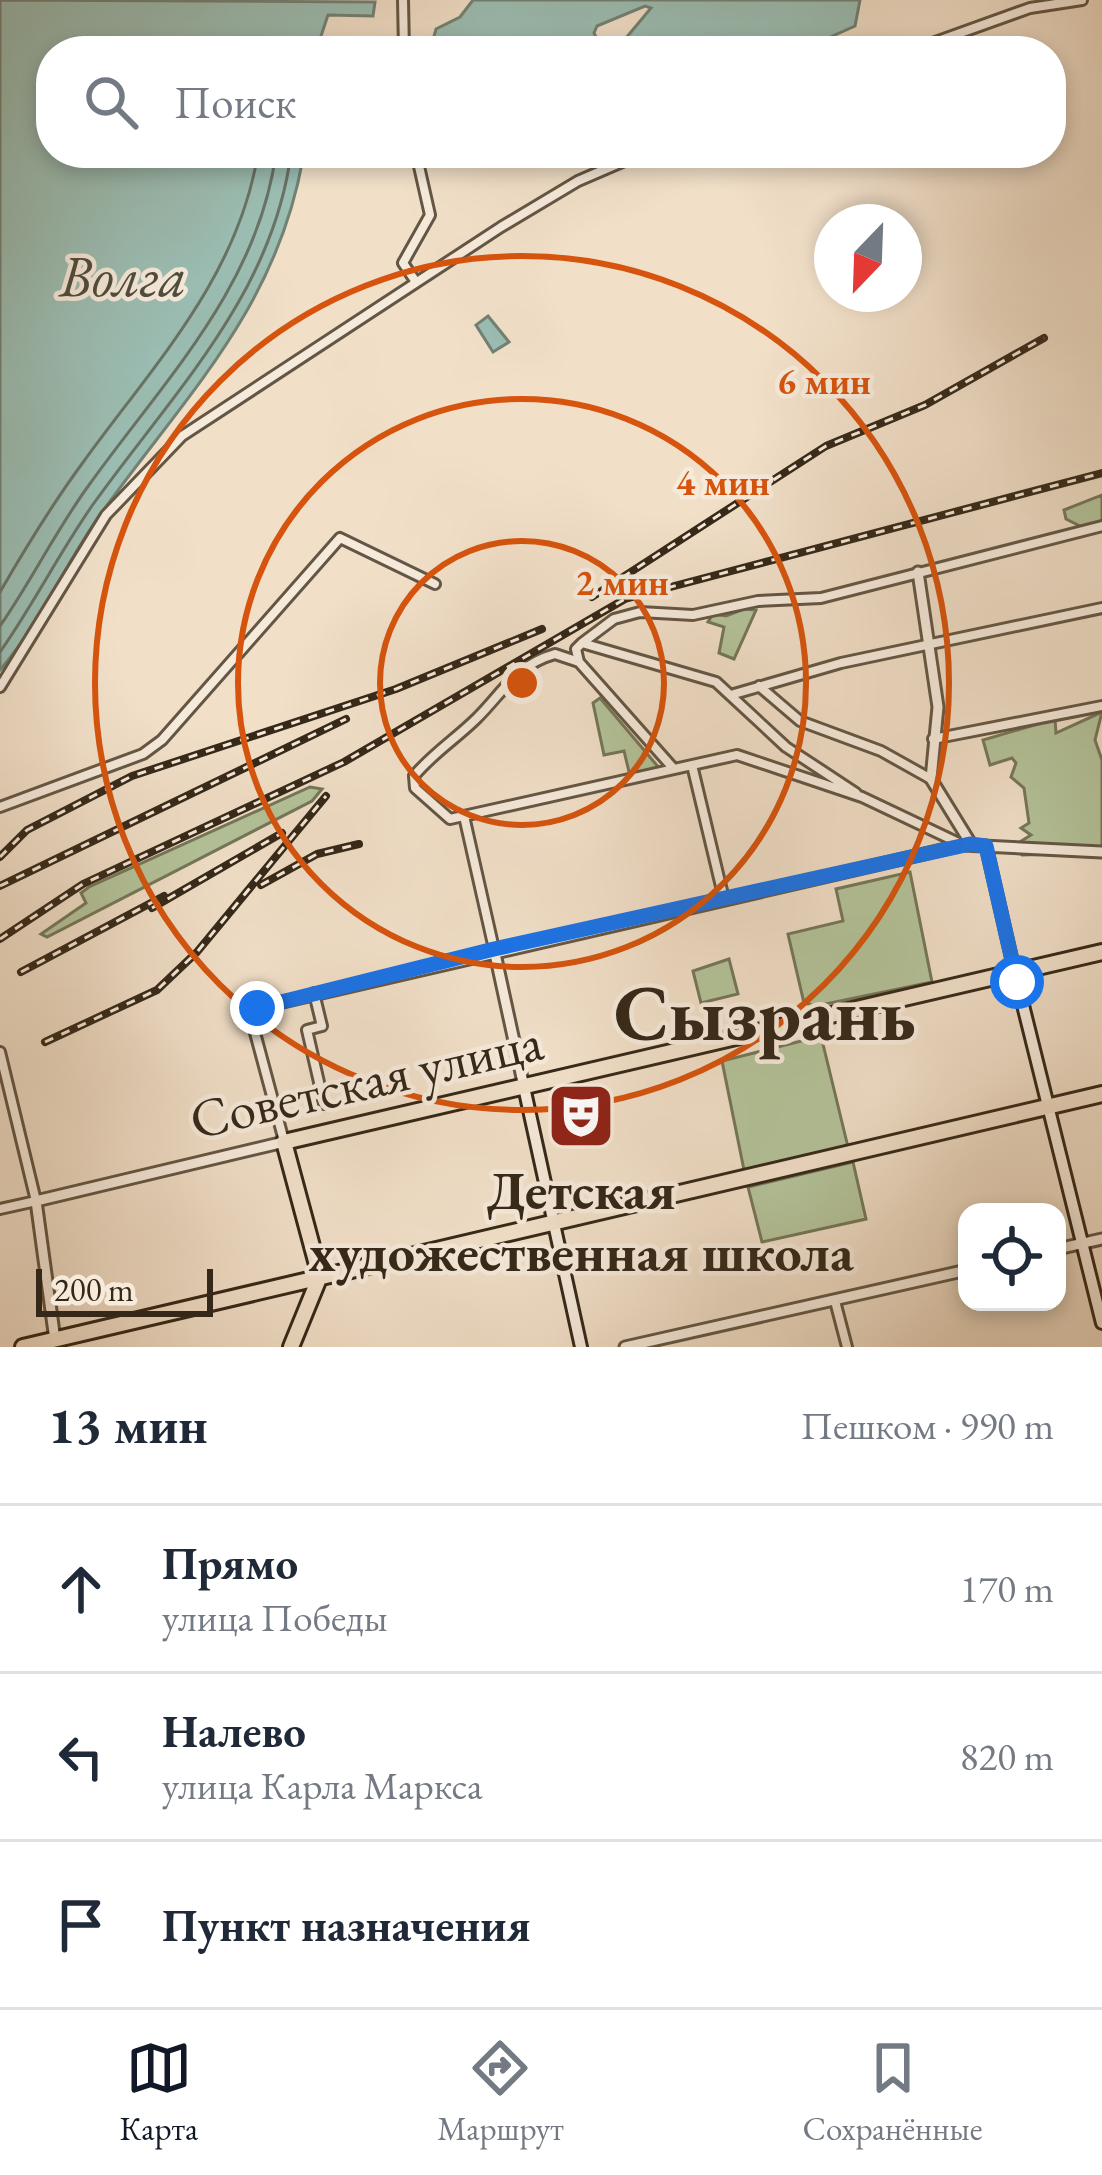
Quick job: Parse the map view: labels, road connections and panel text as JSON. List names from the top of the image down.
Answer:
{
  "streets": {
    "main road": ["Советская улица"]
  },
  "districts": ["Сызрань"],
  "water": ["Волга"],
  "places": {
    "theatre": ["Детская художественная школа"]
  },
  "scale_bar": "200 m",
  "north": "bottom left",
  "page": {
    "search": "Поиск",
    "scale": "200 m",
    "heading": ["13 мин", "Пешком · 990 m"],
    "list": [
      ["Прямо", "улица Победы", "170 m"],
      ["Налево", "улица Карла Маркса", "820 m"],
      "Пункт назначения"
    ],
    "nav": ["Карта", "Маршрут", "Сохранённые"]
  },
  "rings": ["6 мин", "4 мин", "2 мин"]
}
